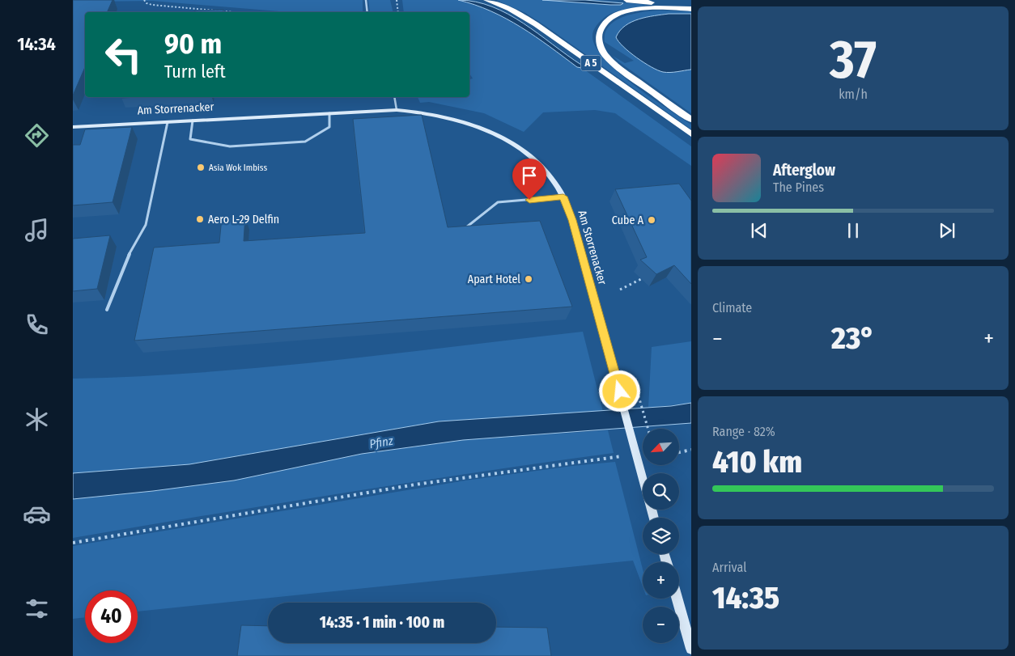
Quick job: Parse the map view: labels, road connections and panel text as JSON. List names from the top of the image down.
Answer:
{
  "streets": {
    "highway": ["A 5"],
    "street": ["Am Storrenacker"]
  },
  "water": ["Pfinz"],
  "places": [
    "Asia Wok Imbiss",
    "Aero L-29 Delfin",
    "Cube A",
    "Apart Hotel"
  ],
  "north": "bottom left",
  "page": {
    "tabs": "14:34",
    "tile": [
      ["37", "km/h"],
      "Climate",
      ["Range · 82%", "410 km"],
      ["Arrival", "14:35"]
    ],
    "turn": ["90 m", "Turn left"],
    "song": ["Afterglow", "The Pines"],
    "heat": ["−", "23°", "+"],
    "map_buttons": ["+", "−"],
    "limit": "40",
    "trip": "14:35 · 1 min · 100 m"
  }
}
